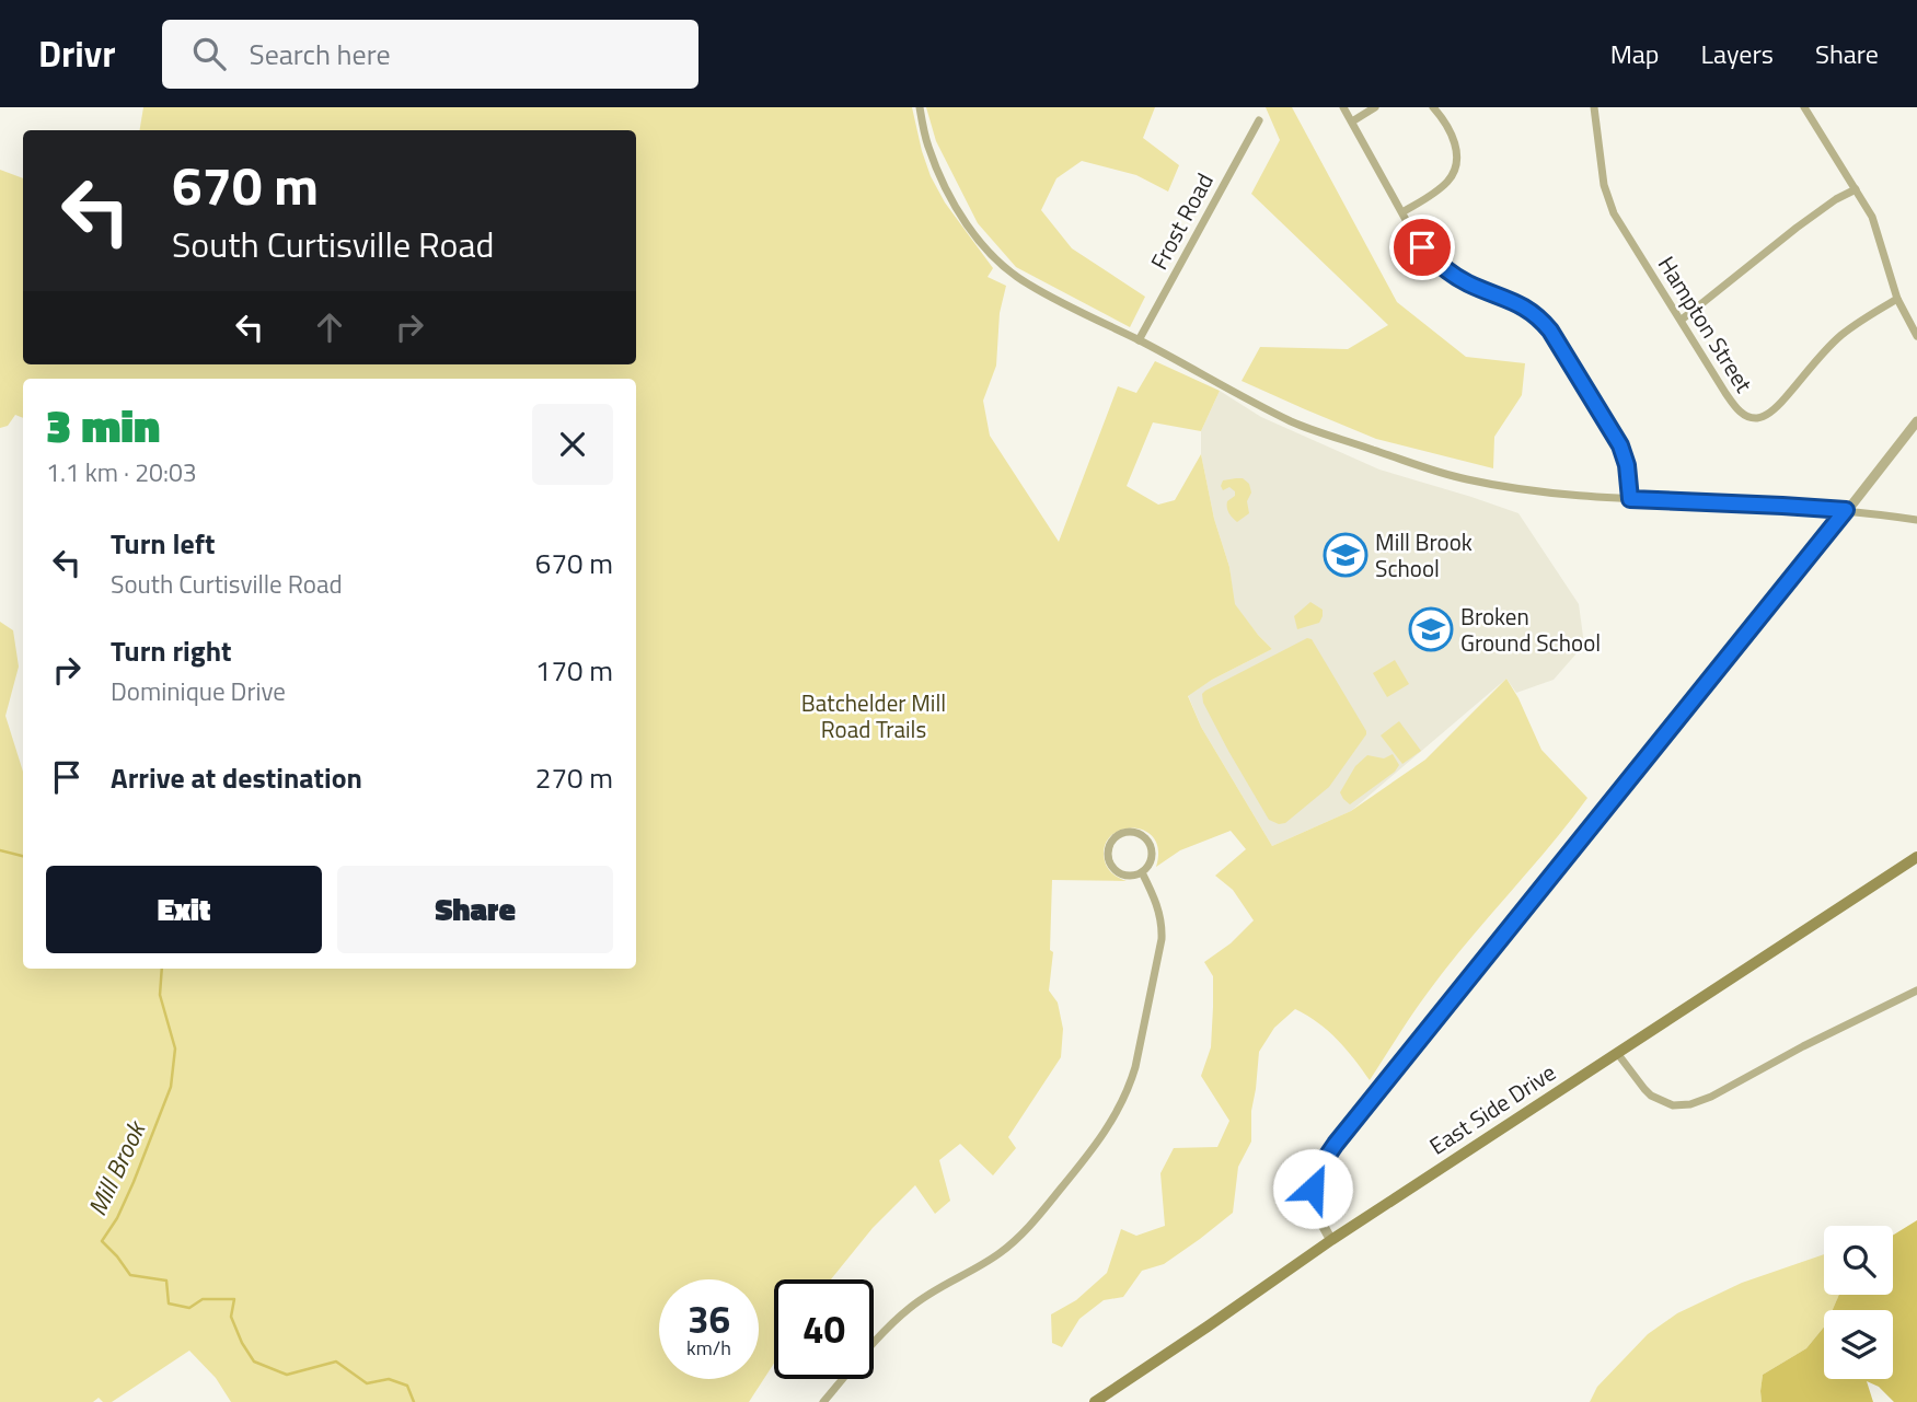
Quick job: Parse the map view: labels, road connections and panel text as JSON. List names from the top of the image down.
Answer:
{
  "streets": {
    "main road": ["East Side Drive"],
    "street": ["Frost Road", "Hampton Street"]
  },
  "water": ["Mill Brook"],
  "parks": ["Batchelder Mill Road Trails"],
  "places": {
    "school or university": ["Mill Brook School", "Broken Ground School"]
  },
  "page": {
    "header": "Drivr",
    "search": "Search here",
    "nav": ["Map", "Layers", "Share"],
    "turn": ["670 m", "South Curtisville Road"],
    "heading": ["3 min", "1.1 km · 20:03"],
    "list": [
      {
        "name": "Turn left",
        "note": "South Curtisville Road",
        "value": "670 m"
      },
      {
        "name": "Turn right",
        "note": "Dominique Drive",
        "value": "170 m"
      },
      {
        "name": "Arrive at destination",
        "value": "270 m"
      }
    ],
    "buttons": ["Exit", "Share"],
    "speed": "36 km/h",
    "limit": "40"
  }
}
